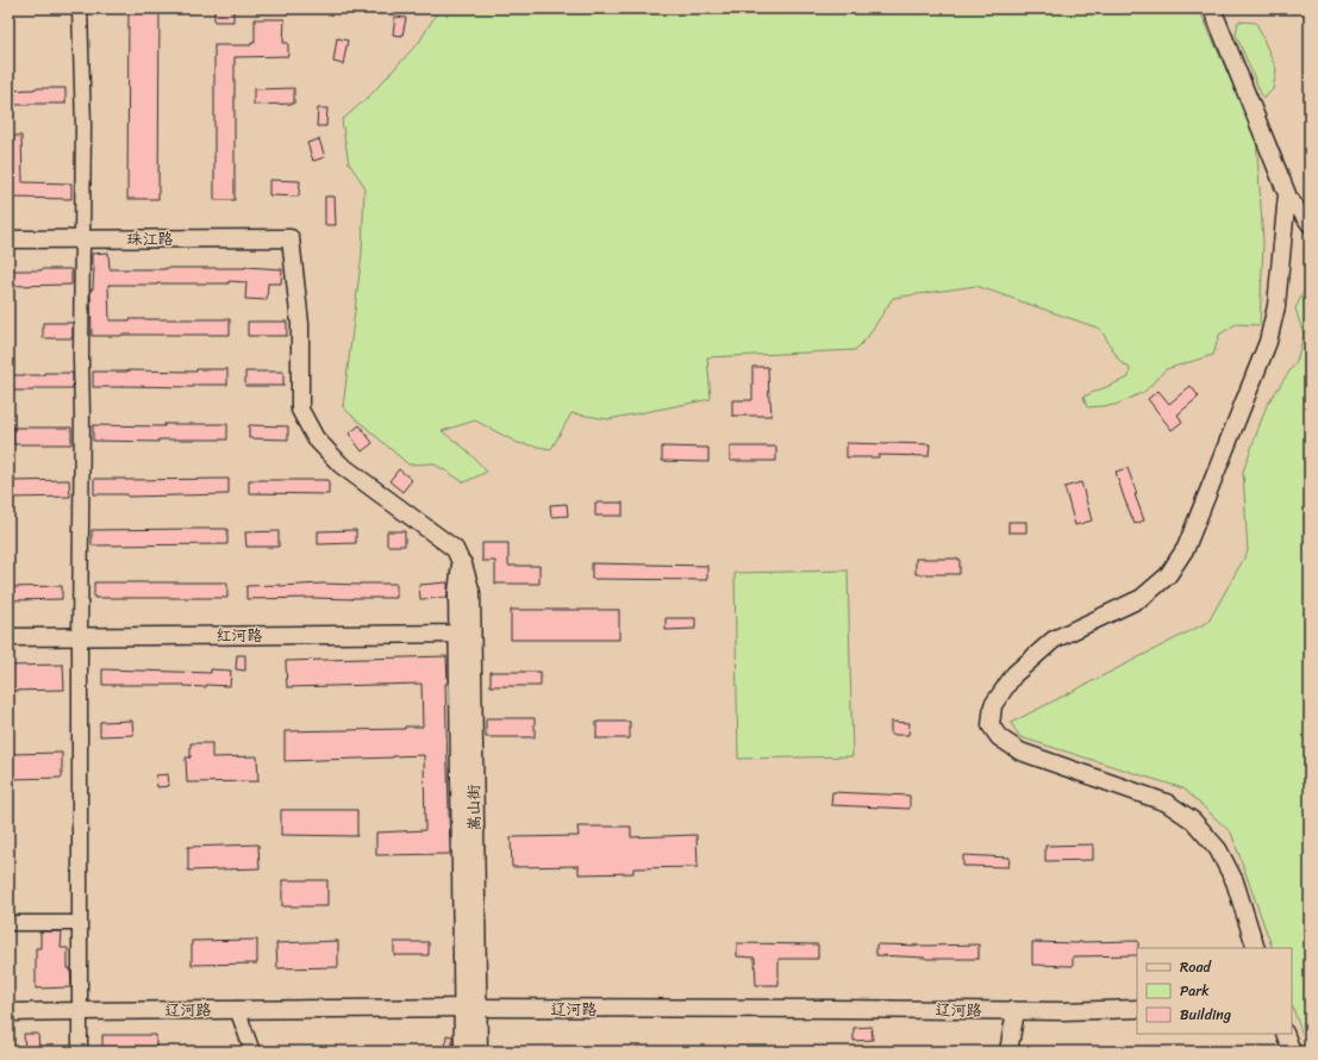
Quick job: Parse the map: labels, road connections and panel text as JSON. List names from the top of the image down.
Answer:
{
  "streets": {
    "main road": ["嵩山街"],
    "street": ["珠江路", "红河路", "辽河路"]
  },
  "crossings": [
    ["珠江路", "嵩山街"],
    ["红河路", "嵩山街"],
    ["嵩山街", "辽河路"]
  ],
  "legend": ["Road", "Park", "Building"]
}
